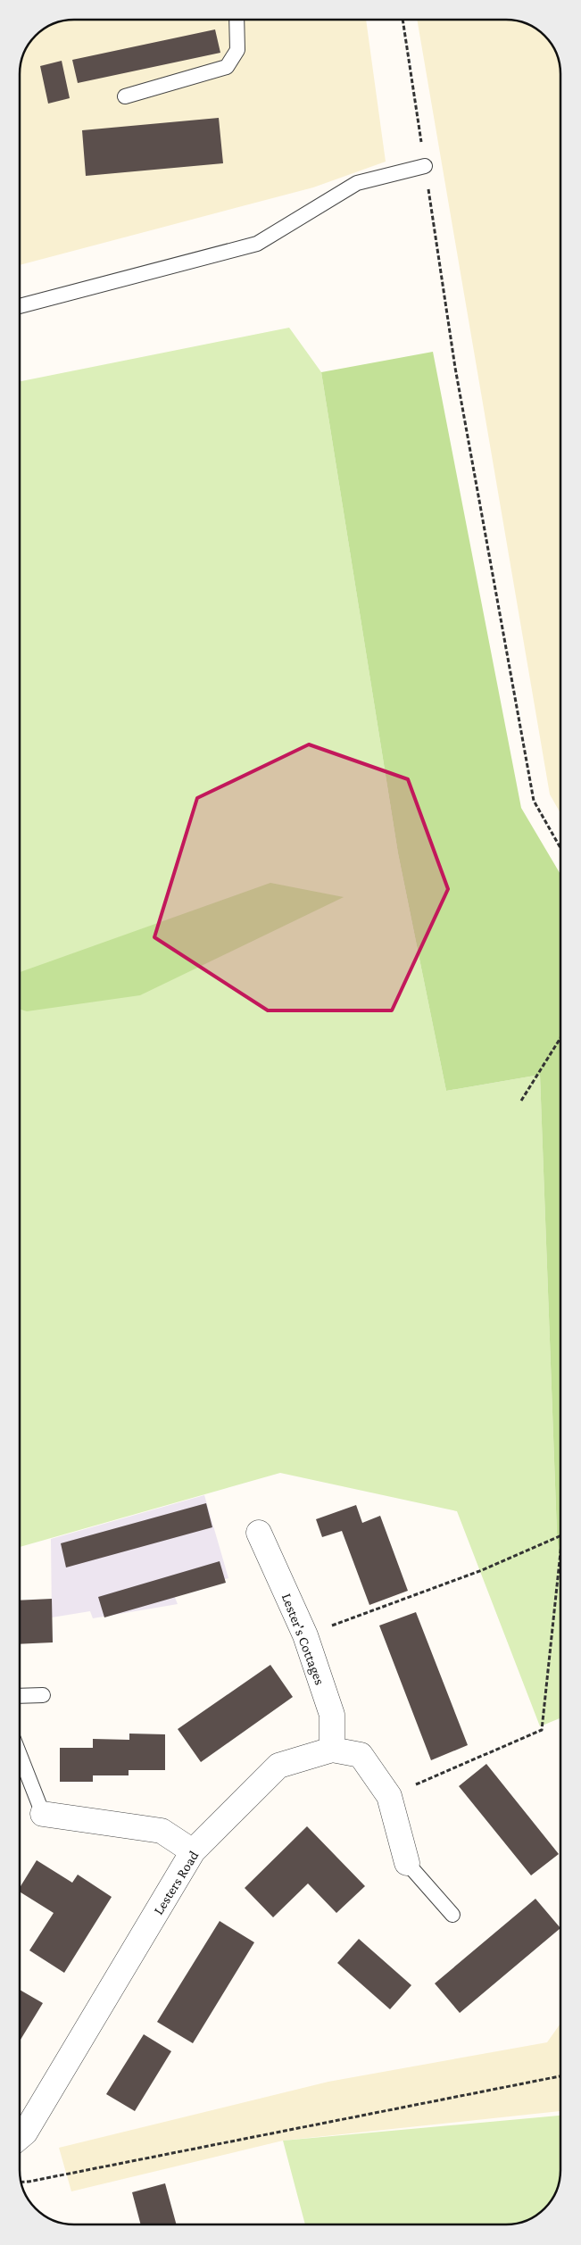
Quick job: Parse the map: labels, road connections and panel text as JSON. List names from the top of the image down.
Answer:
{
  "streets": {
    "street": ["Lester's Cottages", "Lesters Road"]
  },
  "crossings": [
    ["Lester's Cottages", "Lesters Road"]
  ]
}
